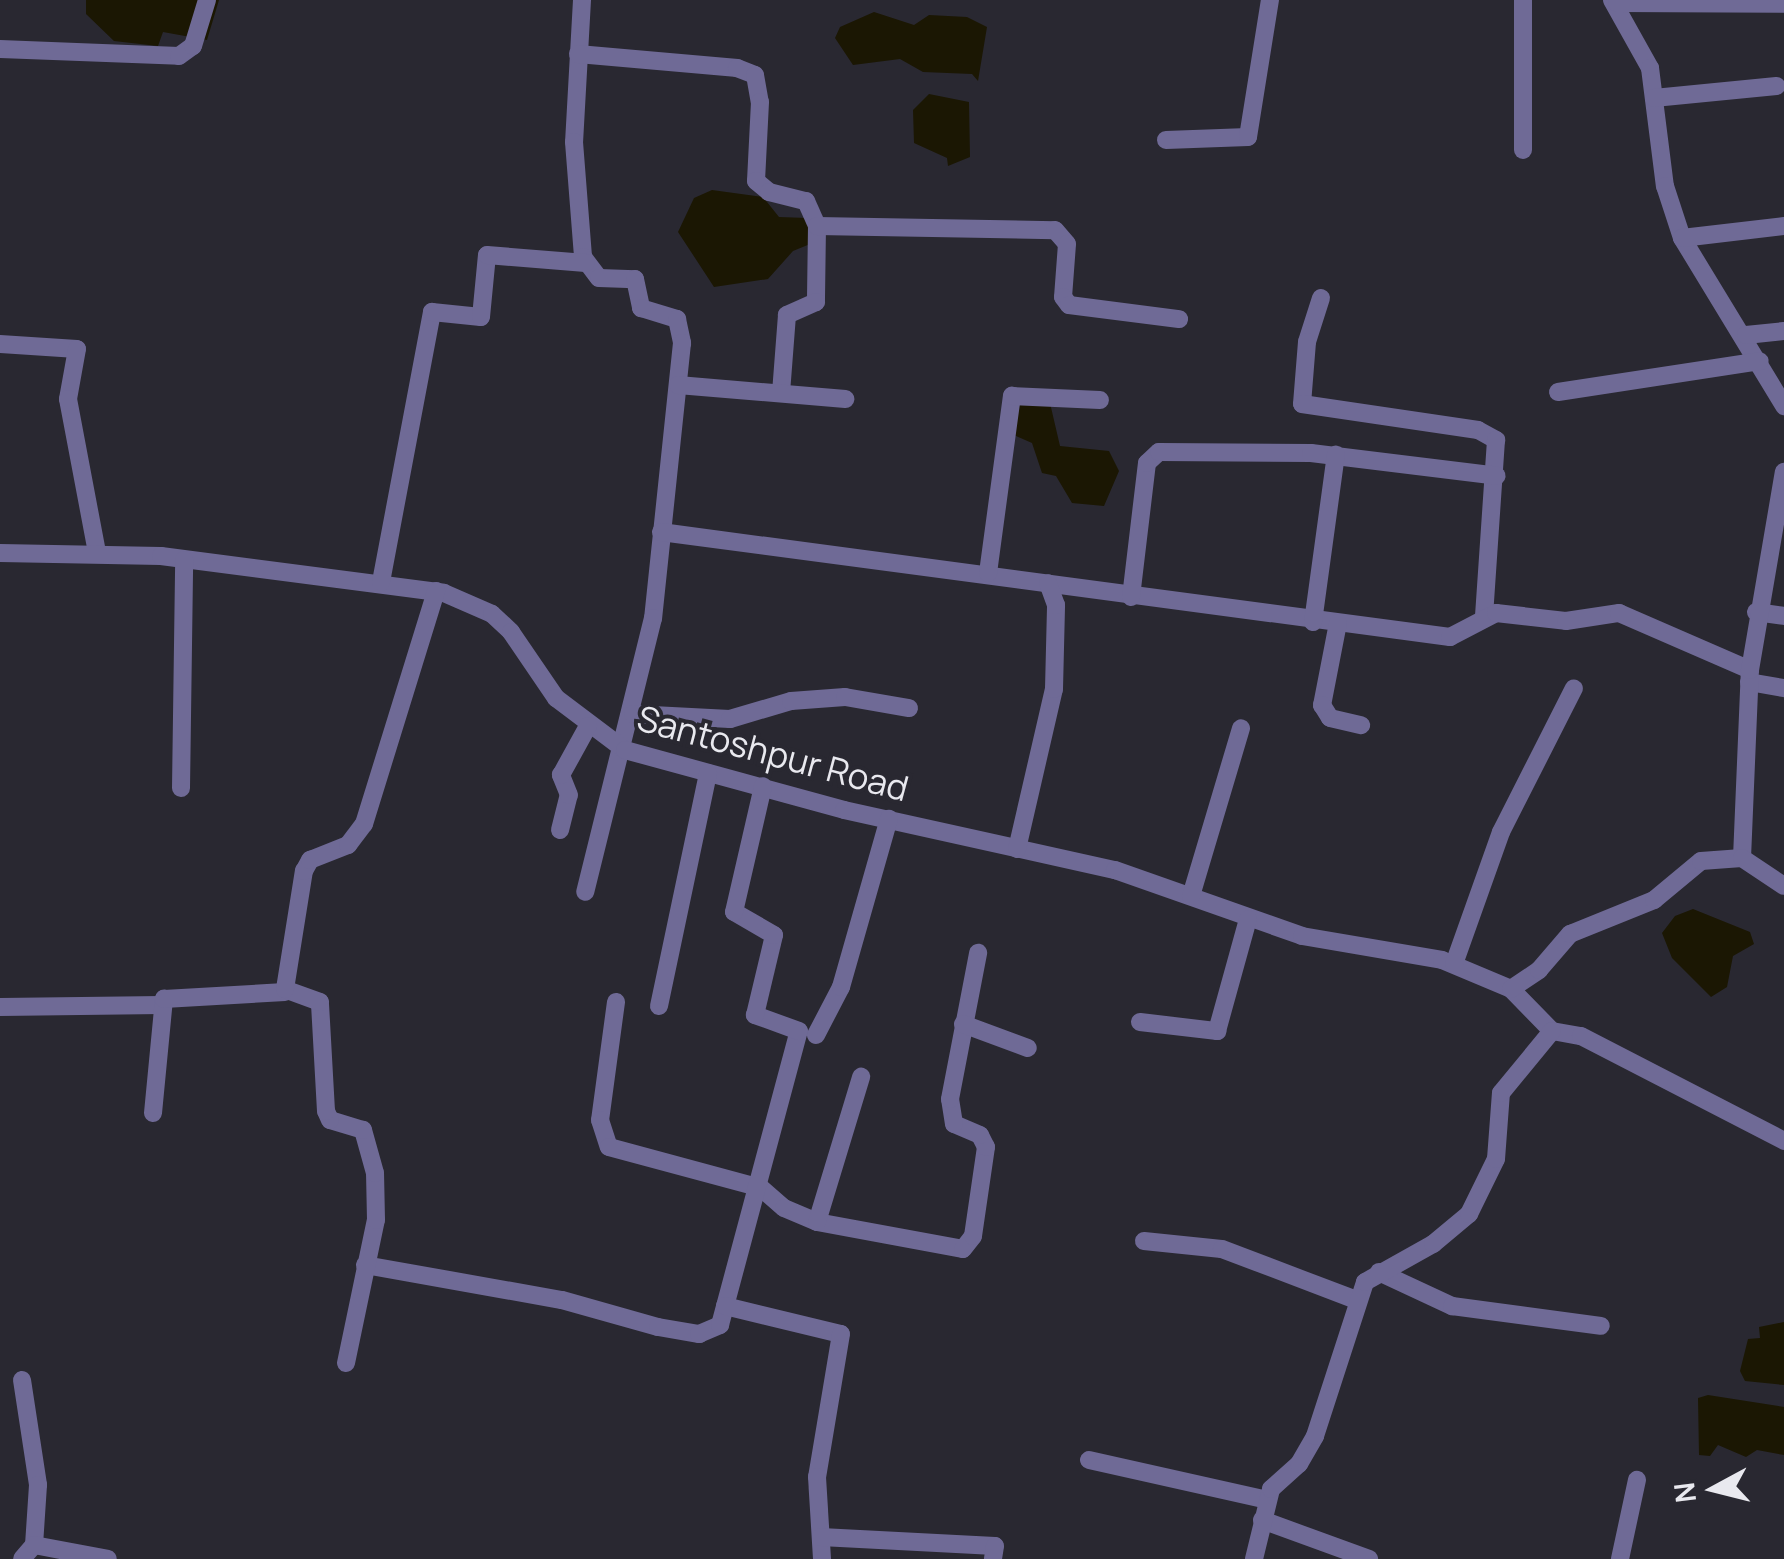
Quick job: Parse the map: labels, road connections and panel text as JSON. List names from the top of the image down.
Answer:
{
  "streets": {
    "street": ["Santoshpur Road"]
  },
  "north": "left"
}
